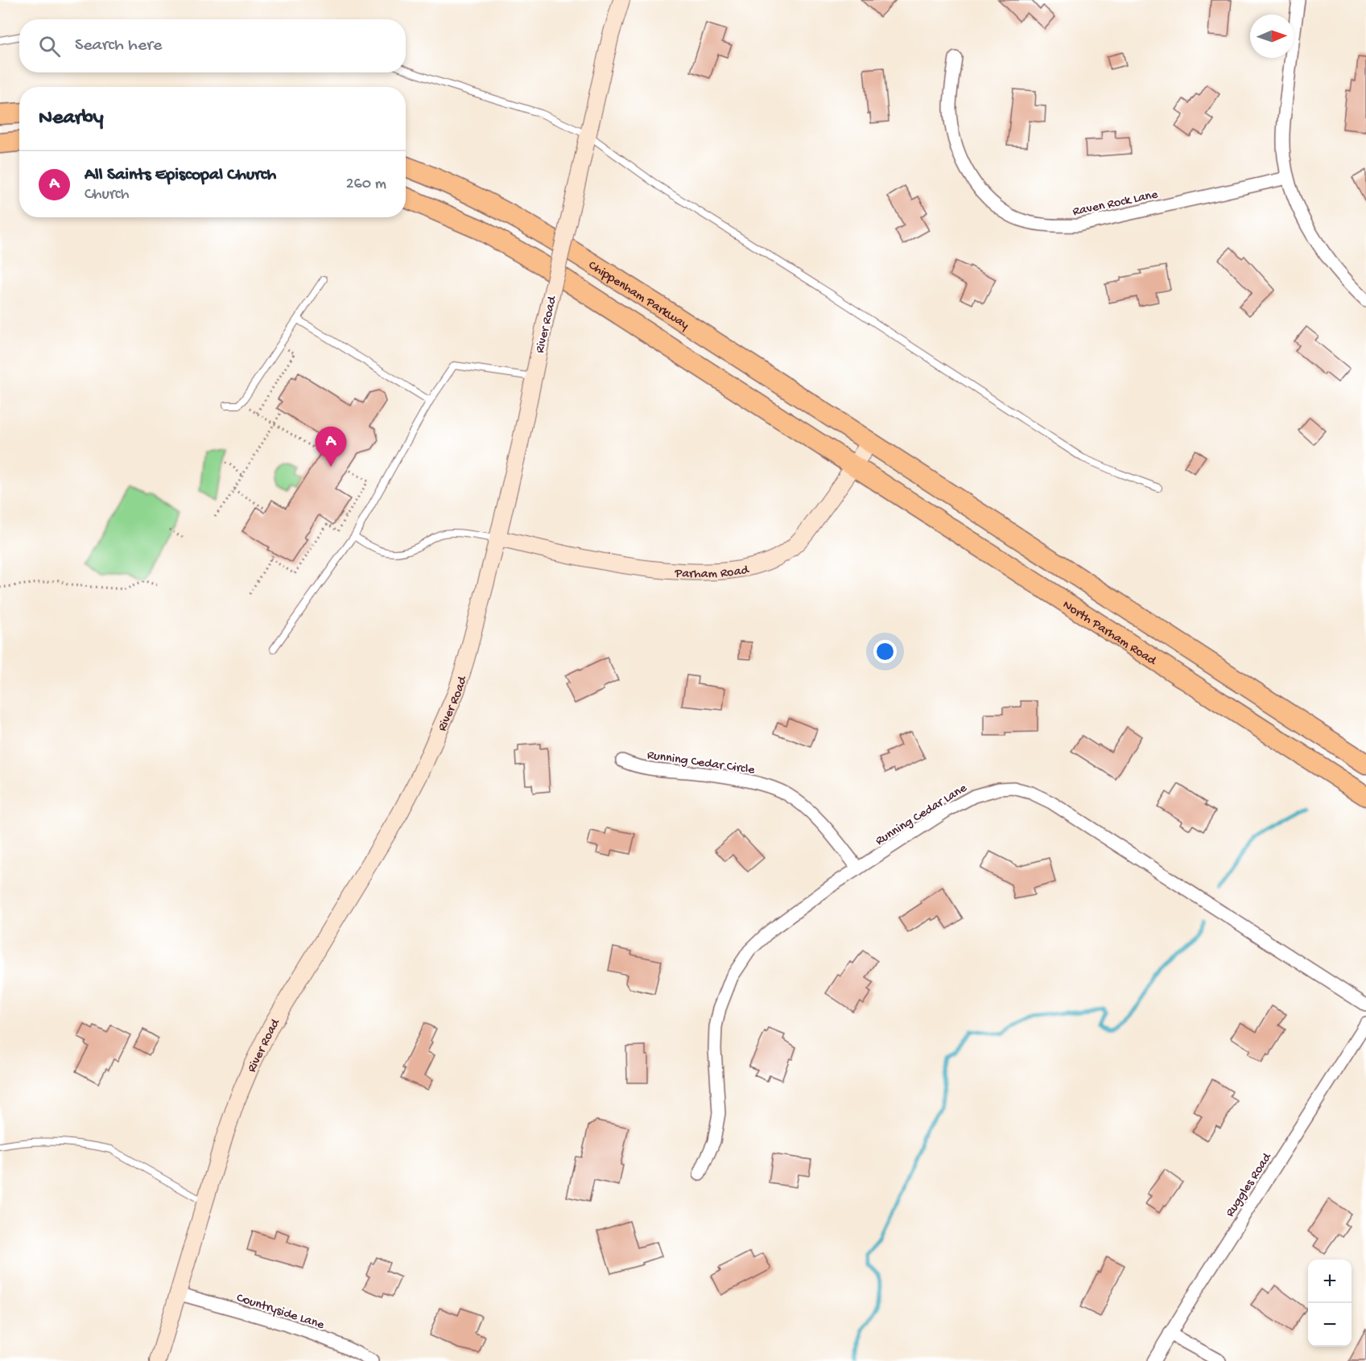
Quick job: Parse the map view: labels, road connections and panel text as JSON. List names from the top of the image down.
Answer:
{
  "streets": {
    "highway": ["Chippenham Parkway", "North Parham Road"],
    "main road": ["River Road", "Parham Road"],
    "street": [
      "Raven Rock Lane",
      "Running Cedar Circle",
      "Running Cedar Lane",
      "Ruggles Road",
      "Countryside Lane"
    ]
  },
  "crossings": [
    ["Chippenham Parkway", "Parham Road"],
    ["River Road", "Parham Road"],
    ["River Road", "Countryside Lane"],
    ["Parham Road", "North Parham Road"],
    ["Running Cedar Circle", "Running Cedar Lane"]
  ],
  "north": "right",
  "page": {
    "search": "Search here",
    "heading": "Nearby",
    "list": [
      {
        "mark": "A",
        "name": "All Saints Episcopal Church",
        "note": "Church",
        "value": "260 m"
      }
    ],
    "pins": "A",
    "map_buttons": ["+", "−"]
  }
}
